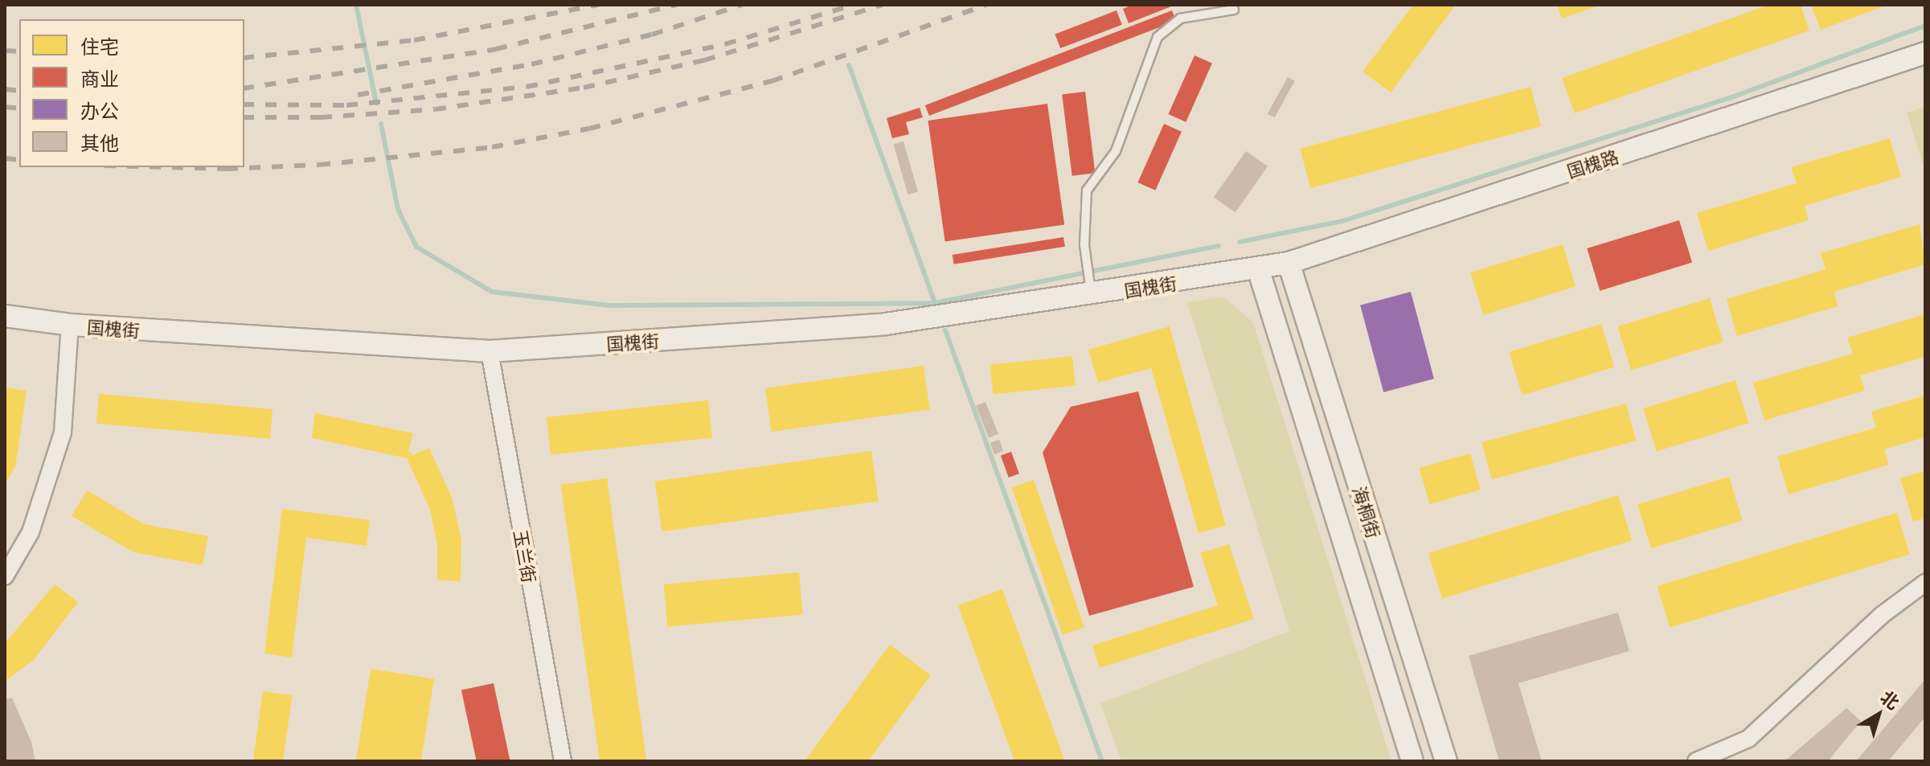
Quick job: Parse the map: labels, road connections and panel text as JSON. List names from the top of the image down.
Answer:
{
  "streets": {
    "street": [
      "国槐路",
      "国槐街",
      "海桐街",
      "玉兰街"
    ]
  },
  "crossings": [
    ["国槐路", "国槐街"],
    ["国槐路", "海桐街"],
    ["国槐街", "海桐街"],
    ["国槐街", "玉兰街"]
  ],
  "legend": [
    "住宅",
    "商业",
    "办公",
    "其他"
  ],
  "north": "top right"
}
